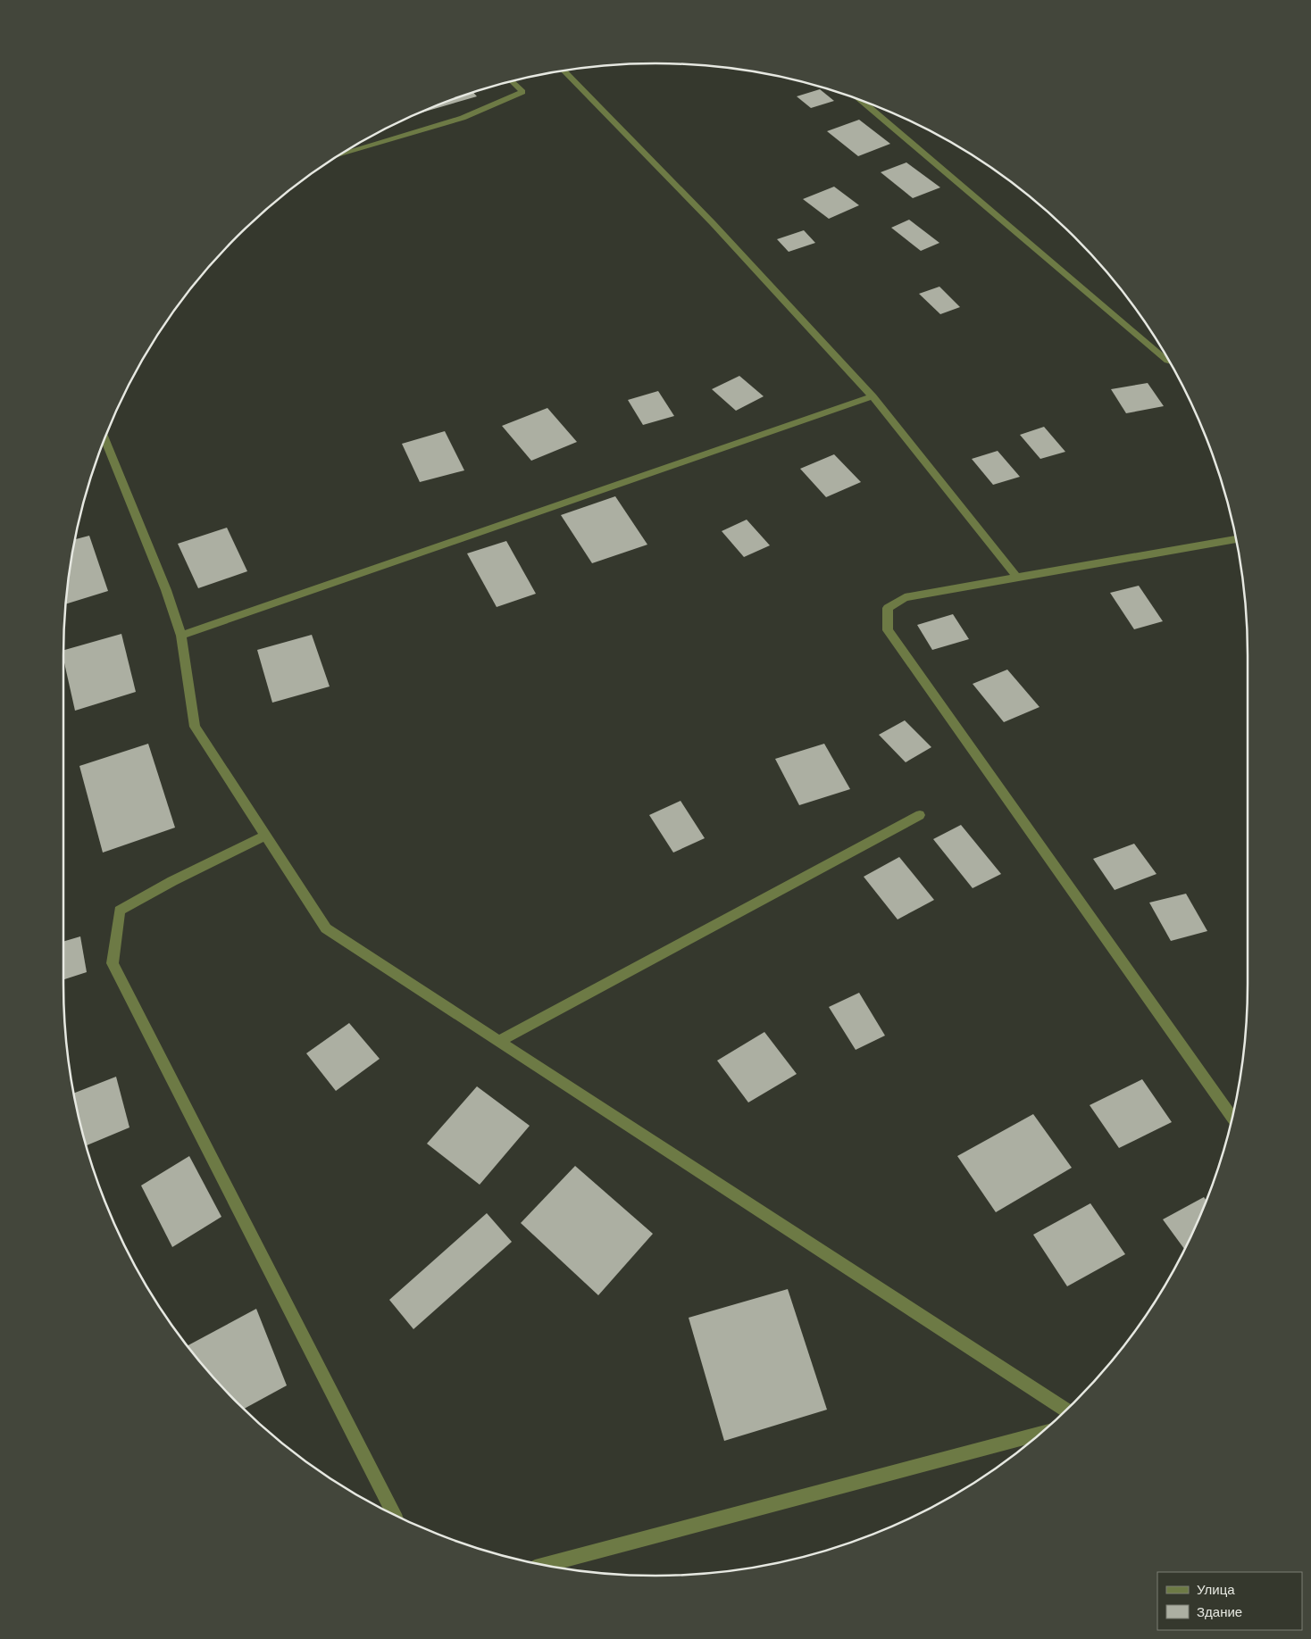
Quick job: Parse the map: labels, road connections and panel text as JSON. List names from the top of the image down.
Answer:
{
  "legend": ["Улица", "Здание"]
}
